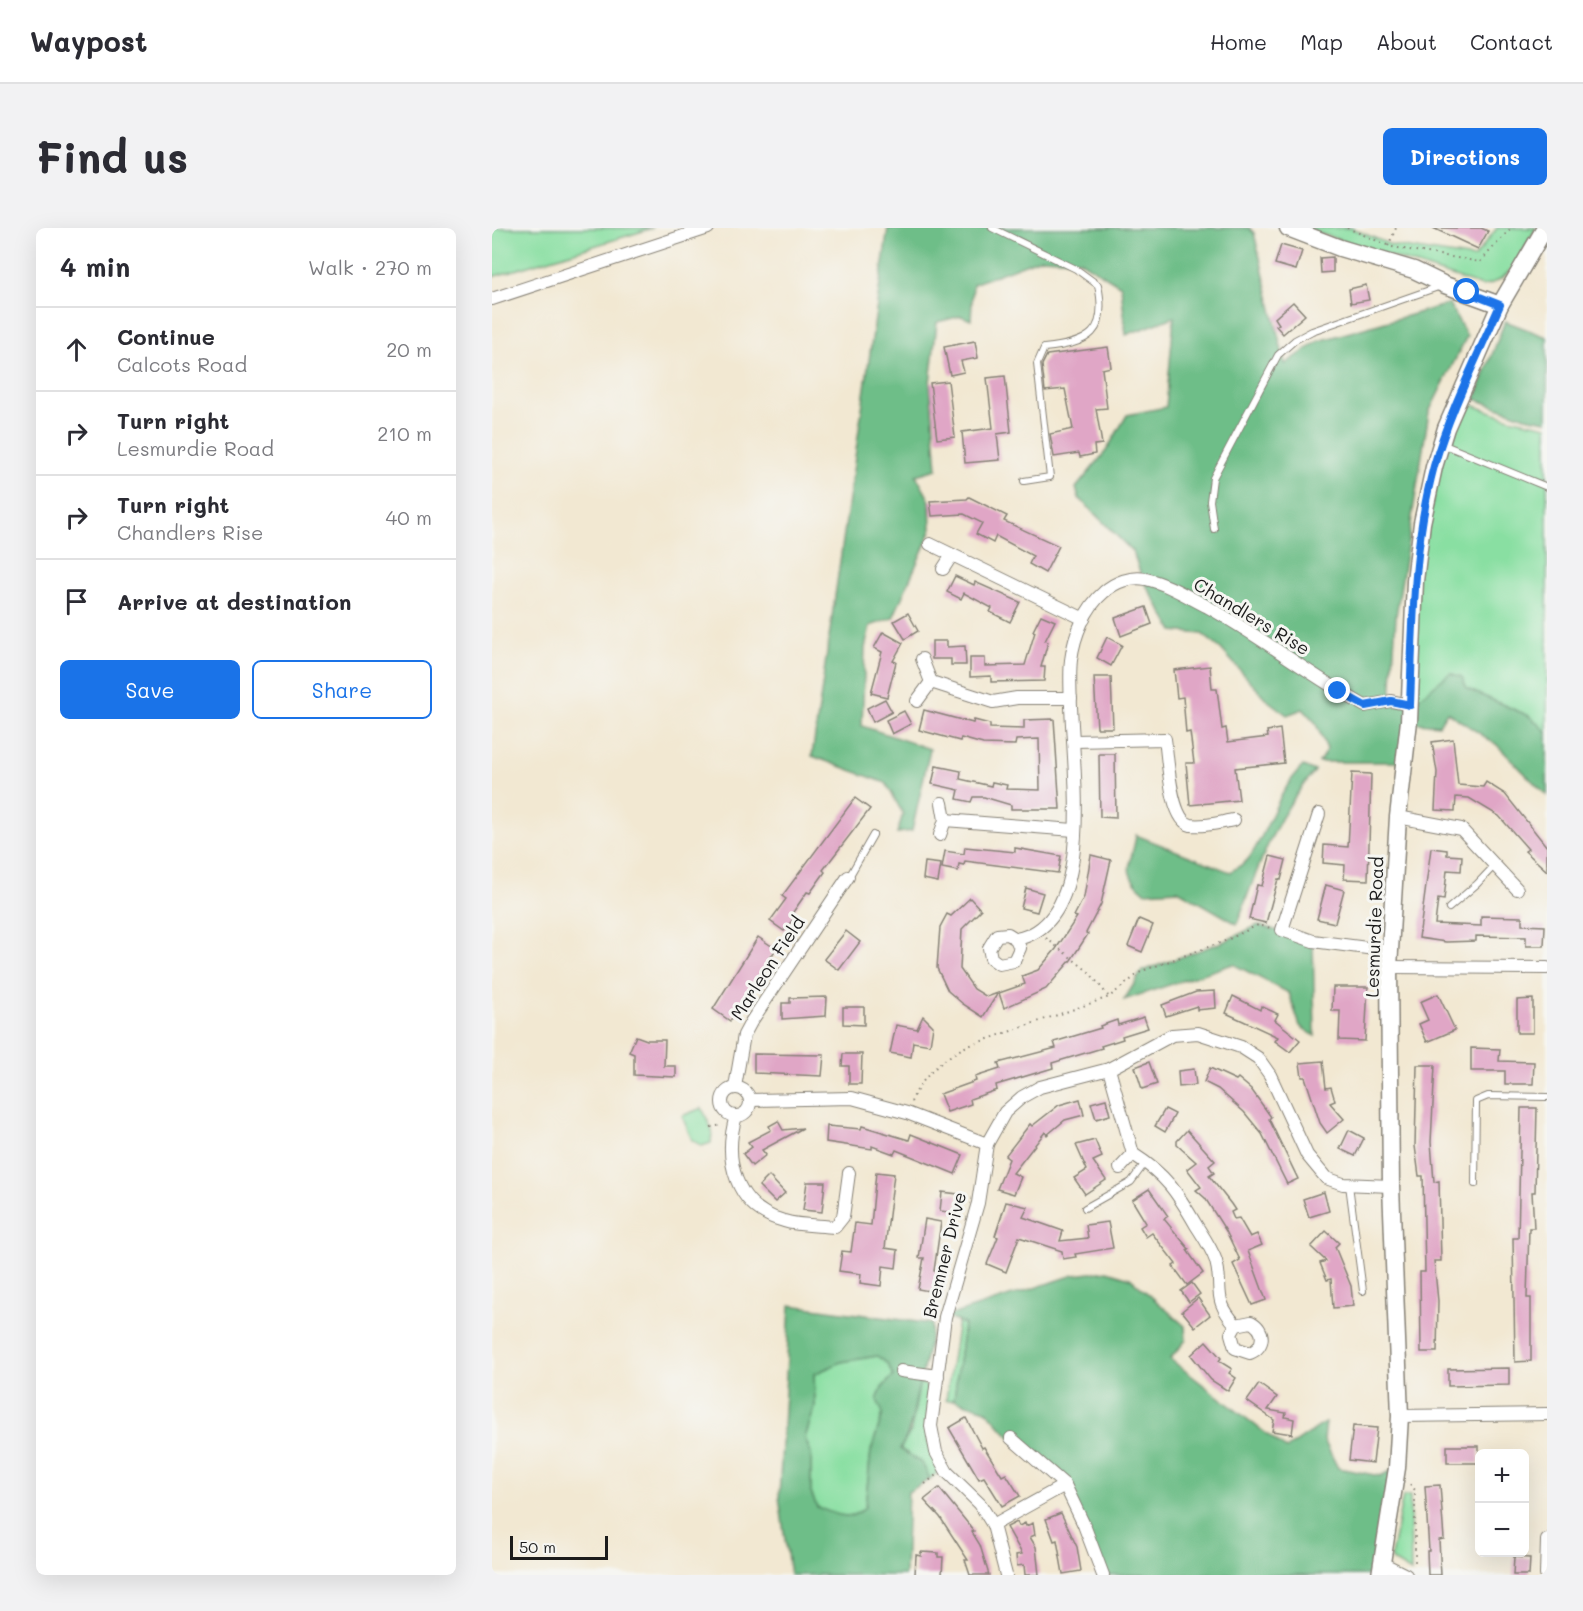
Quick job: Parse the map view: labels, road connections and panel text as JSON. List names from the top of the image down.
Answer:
{
  "streets": {
    "street": [
      "Chandlers Rise",
      "Lesmurdie Road",
      "Marleon Field",
      "Bremner Drive"
    ]
  },
  "crossings": [
    ["Chandlers Rise", "Lesmurdie Road"]
  ],
  "scale_bar": "50 m",
  "page": {
    "header": "Waypost",
    "nav": [
      "Home",
      "Map",
      "About",
      "Contact"
    ],
    "buttons": [
      "Directions",
      ["Save", "Share"]
    ],
    "title": "Find us",
    "heading": ["4 min", "Walk · 270 m"],
    "list": [
      ["Continue", "Calcots Road", "20 m"],
      ["Turn right", "Lesmurdie Road", "210 m"],
      ["Turn right", "Chandlers Rise", "40 m"],
      "Arrive at destination"
    ],
    "map_buttons": ["+", "−"],
    "scale": "50 m"
  }
}
